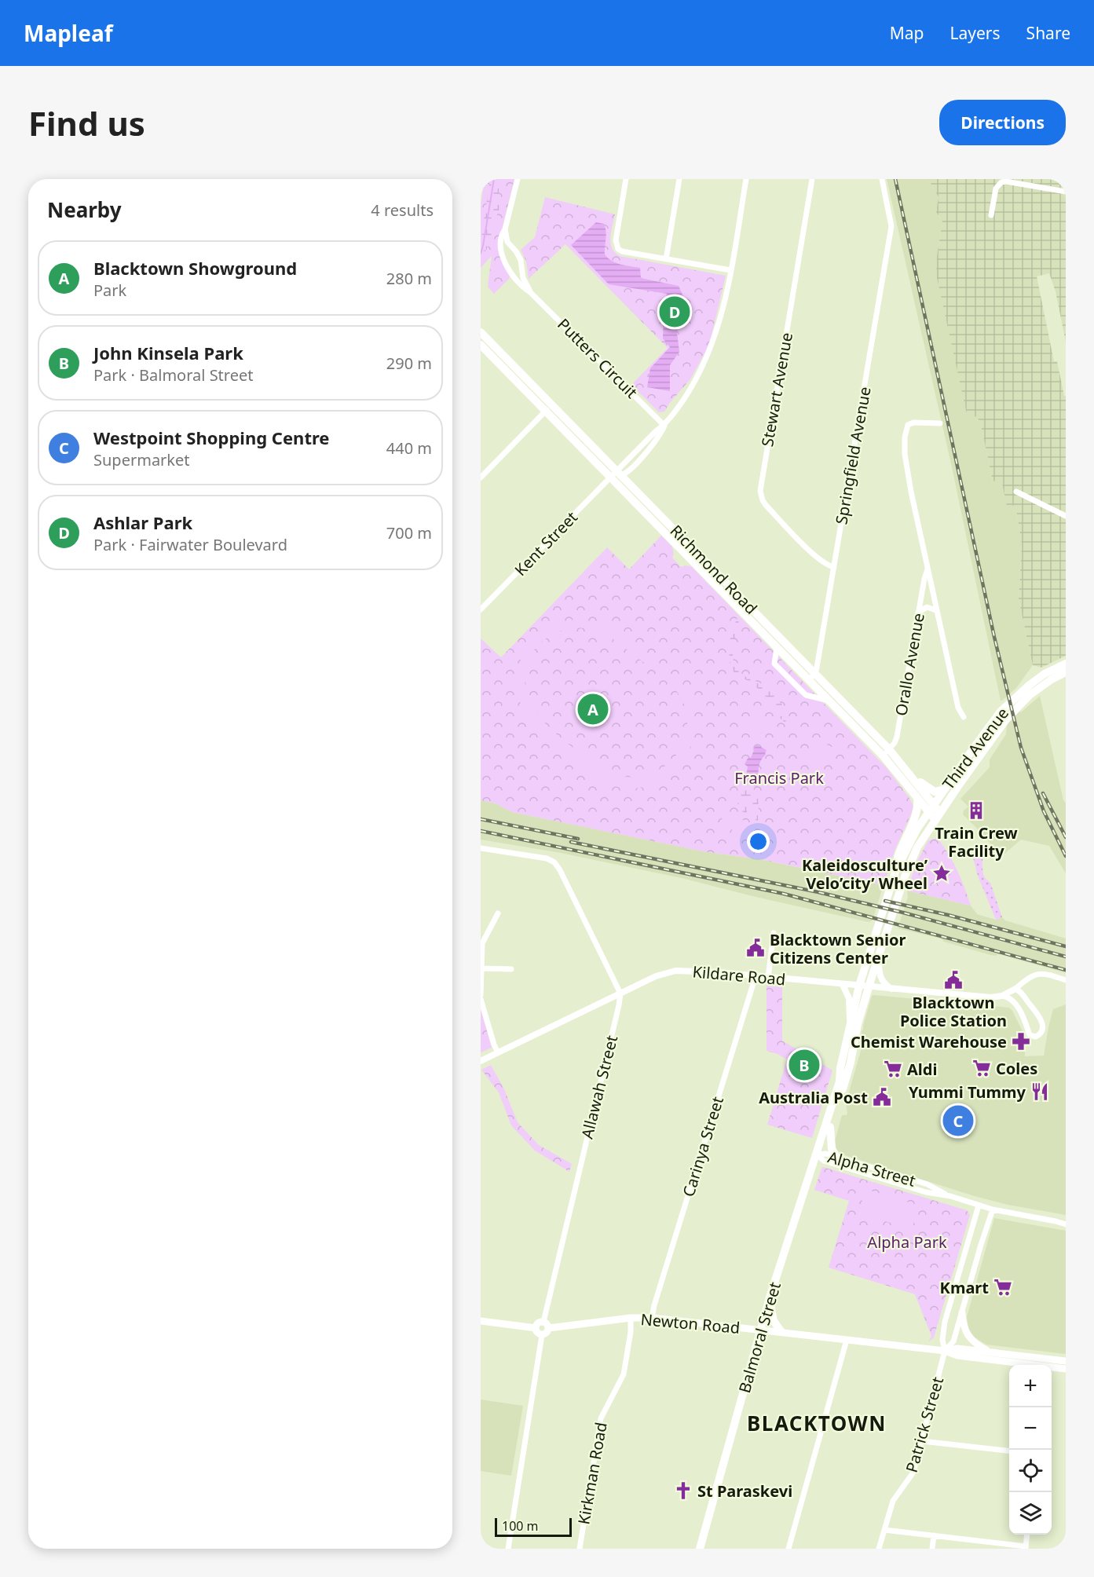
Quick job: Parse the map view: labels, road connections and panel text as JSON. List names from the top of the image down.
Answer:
{
  "streets": {
    "main road": [
      "Richmond Road",
      "Third Avenue",
      "Newton Road",
      "Balmoral Street"
    ],
    "street": [
      "Putters Circuit",
      "Stewart Avenue",
      "Springfield Avenue",
      "Kent Street",
      "Orallo Avenue",
      "Kildare Road",
      "Allawah Street",
      "Carinya Street",
      "Alpha Street",
      "Patrick Street",
      "Kirkman Road"
    ]
  },
  "crossings": [
    ["Putters Circuit", "Kent Street"],
    ["Stewart Avenue", "Springfield Avenue"],
    ["Springfield Avenue", "Richmond Road"],
    ["Kent Street", "Richmond Road"],
    ["Richmond Road", "Orallo Avenue"],
    ["Richmond Road", "Third Avenue"],
    ["Richmond Road", "Balmoral Street"],
    ["Third Avenue", "Balmoral Street"],
    ["Kildare Road", "Allawah Street"],
    ["Kildare Road", "Carinya Street"],
    ["Kildare Road", "Balmoral Street"],
    ["Allawah Street", "Newton Road"],
    ["Carinya Street", "Newton Road"],
    ["Alpha Street", "Balmoral Street"],
    ["Alpha Street", "Patrick Street"],
    ["Newton Road", "Balmoral Street"],
    ["Newton Road", "Patrick Street"],
    ["Newton Road", "Kirkman Road"]
  ],
  "districts": ["BLACKTOWN"],
  "parks": ["Francis Park", "Alpha Park"],
  "places": {
    "building": ["Train Crew Facility"],
    "place": ["Kaleidosculture’ Velo’city’ Wheel"],
    "public building": ["Blacktown Senior Citizens Center", "Blacktown Police Station", "Australia Post"],
    "pharmacy": ["Chemist Warehouse"],
    "supermarket": ["Coles", "Aldi", "Kmart"],
    "restaurant": ["Yummi Tummy"],
    "church": ["St Paraskevi"]
  },
  "scale_bar": "100 m",
  "page": {
    "header": "Mapleaf",
    "nav": ["Map", "Layers", "Share"],
    "buttons": "Directions",
    "title": "Find us",
    "heading": ["Nearby", "4 results"],
    "list": [
      {
        "mark": "A",
        "name": "Blacktown Showground",
        "note": "Park",
        "value": "280 m"
      },
      {
        "mark": "B",
        "name": "John Kinsela Park",
        "note": "Park · Balmoral Street",
        "value": "290 m"
      },
      {
        "mark": "C",
        "name": "Westpoint Shopping Centre",
        "note": "Supermarket",
        "value": "440 m"
      },
      {
        "mark": "D",
        "name": "Ashlar Park",
        "note": "Park · Fairwater Boulevard",
        "value": "700 m"
      }
    ],
    "pins": [
      "D",
      "A",
      "B",
      "C"
    ],
    "map_buttons": ["+", "−"],
    "scale": "100 m"
  }
}
